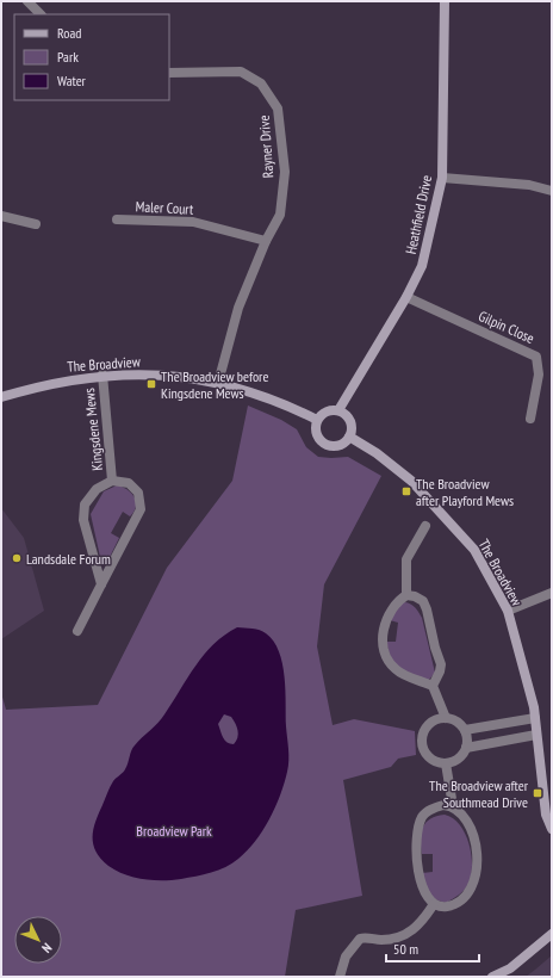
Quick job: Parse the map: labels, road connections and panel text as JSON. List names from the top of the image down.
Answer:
{
  "streets": {
    "street": [
      "Rayner Drive",
      "Maler Court",
      "Heathfield Drive",
      "Gilpin Close",
      "The Broadview",
      "Kingsdene Mews"
    ]
  },
  "crossings": [
    ["Rayner Drive", "Maler Court"],
    ["Rayner Drive", "The Broadview"],
    ["Heathfield Drive", "Gilpin Close"],
    ["Heathfield Drive", "The Broadview"],
    ["The Broadview", "Kingsdene Mews"]
  ],
  "parks": ["Broadview Park"],
  "places": {
    "transit": ["The Broadview before Kingsdene Mews", "The Broadview after Playford Mews", "The Broadview after Southmead Drive"],
    "other": ["Landsdale Forum"]
  },
  "legend": ["Road", "Park", "Water"],
  "scale_bar": "50 m",
  "north": "bottom right"
}
